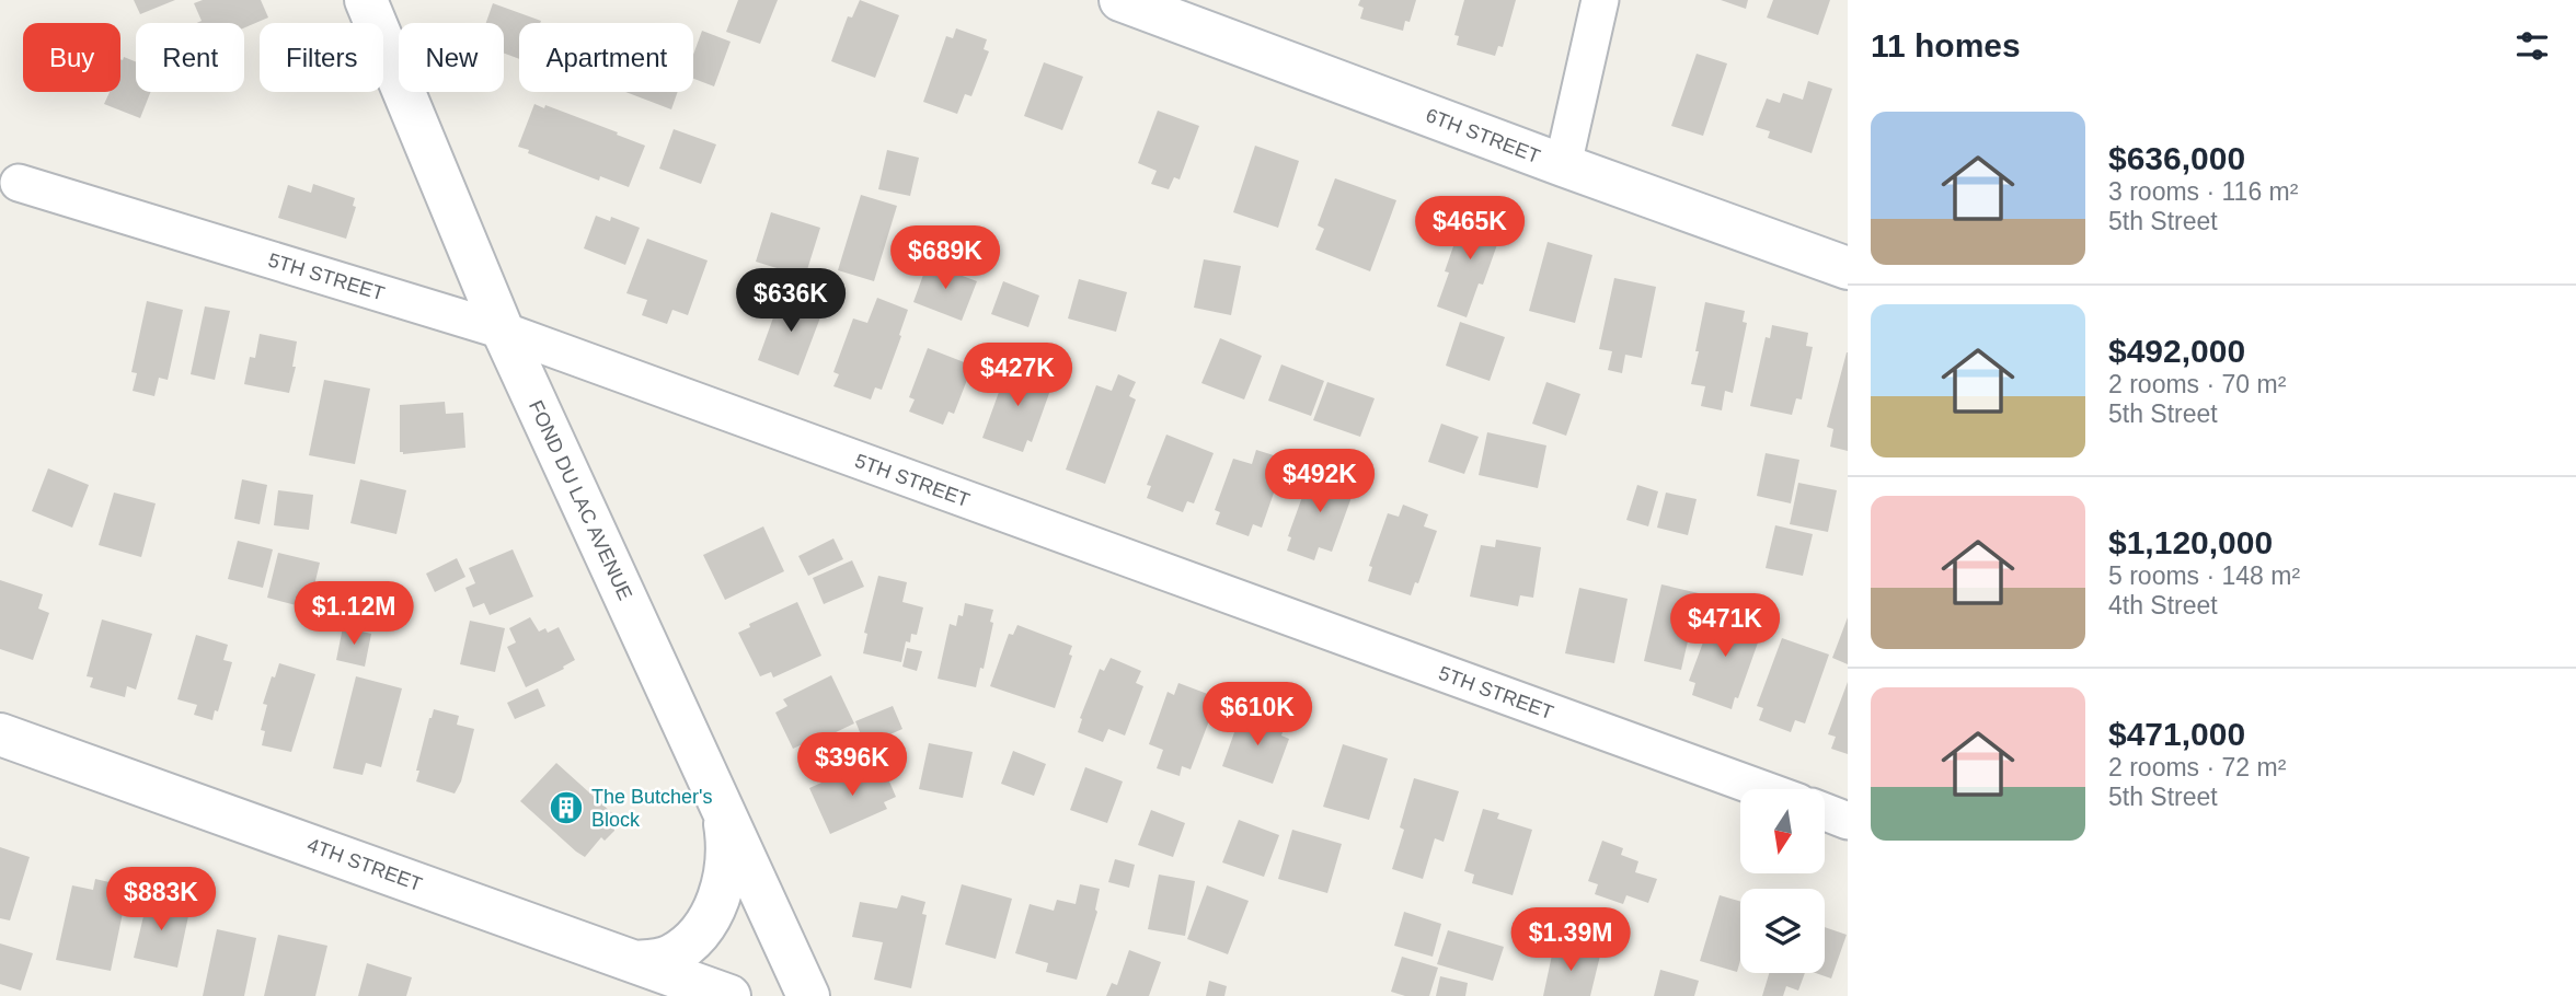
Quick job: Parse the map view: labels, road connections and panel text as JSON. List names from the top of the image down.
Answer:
{
  "streets": {
    "street": [
      "6TH STREET",
      "5TH STREET",
      "FOND DU LAC AVENUE",
      "4TH STREET"
    ]
  },
  "crossings": [
    ["5TH STREET", "FOND DU LAC AVENUE"]
  ],
  "places": {
    "building": ["The Butcher's Block"]
  },
  "north": "bottom",
  "page": {
    "heading": "11 homes",
    "chip": [
      "Buy",
      "Rent",
      "Filters",
      "New",
      "Apartment"
    ],
    "list": [
      {
        "name": "$636,000",
        "note": "3 rooms · 116 m² · 5th Street"
      },
      {
        "name": "$492,000",
        "note": "2 rooms · 70 m² · 5th Street"
      },
      {
        "name": "$1,120,000",
        "note": "5 rooms · 148 m² · 4th Street"
      },
      {
        "name": "$471,000",
        "note": "2 rooms · 72 m² · 5th Street"
      }
    ],
    "price": [
      "$465K",
      "$689K",
      "$636K",
      "$427K",
      "$492K",
      "$1.12M",
      "$471K",
      "$610K",
      "$396K",
      "$883K",
      "$1.39M"
    ]
  }
}
